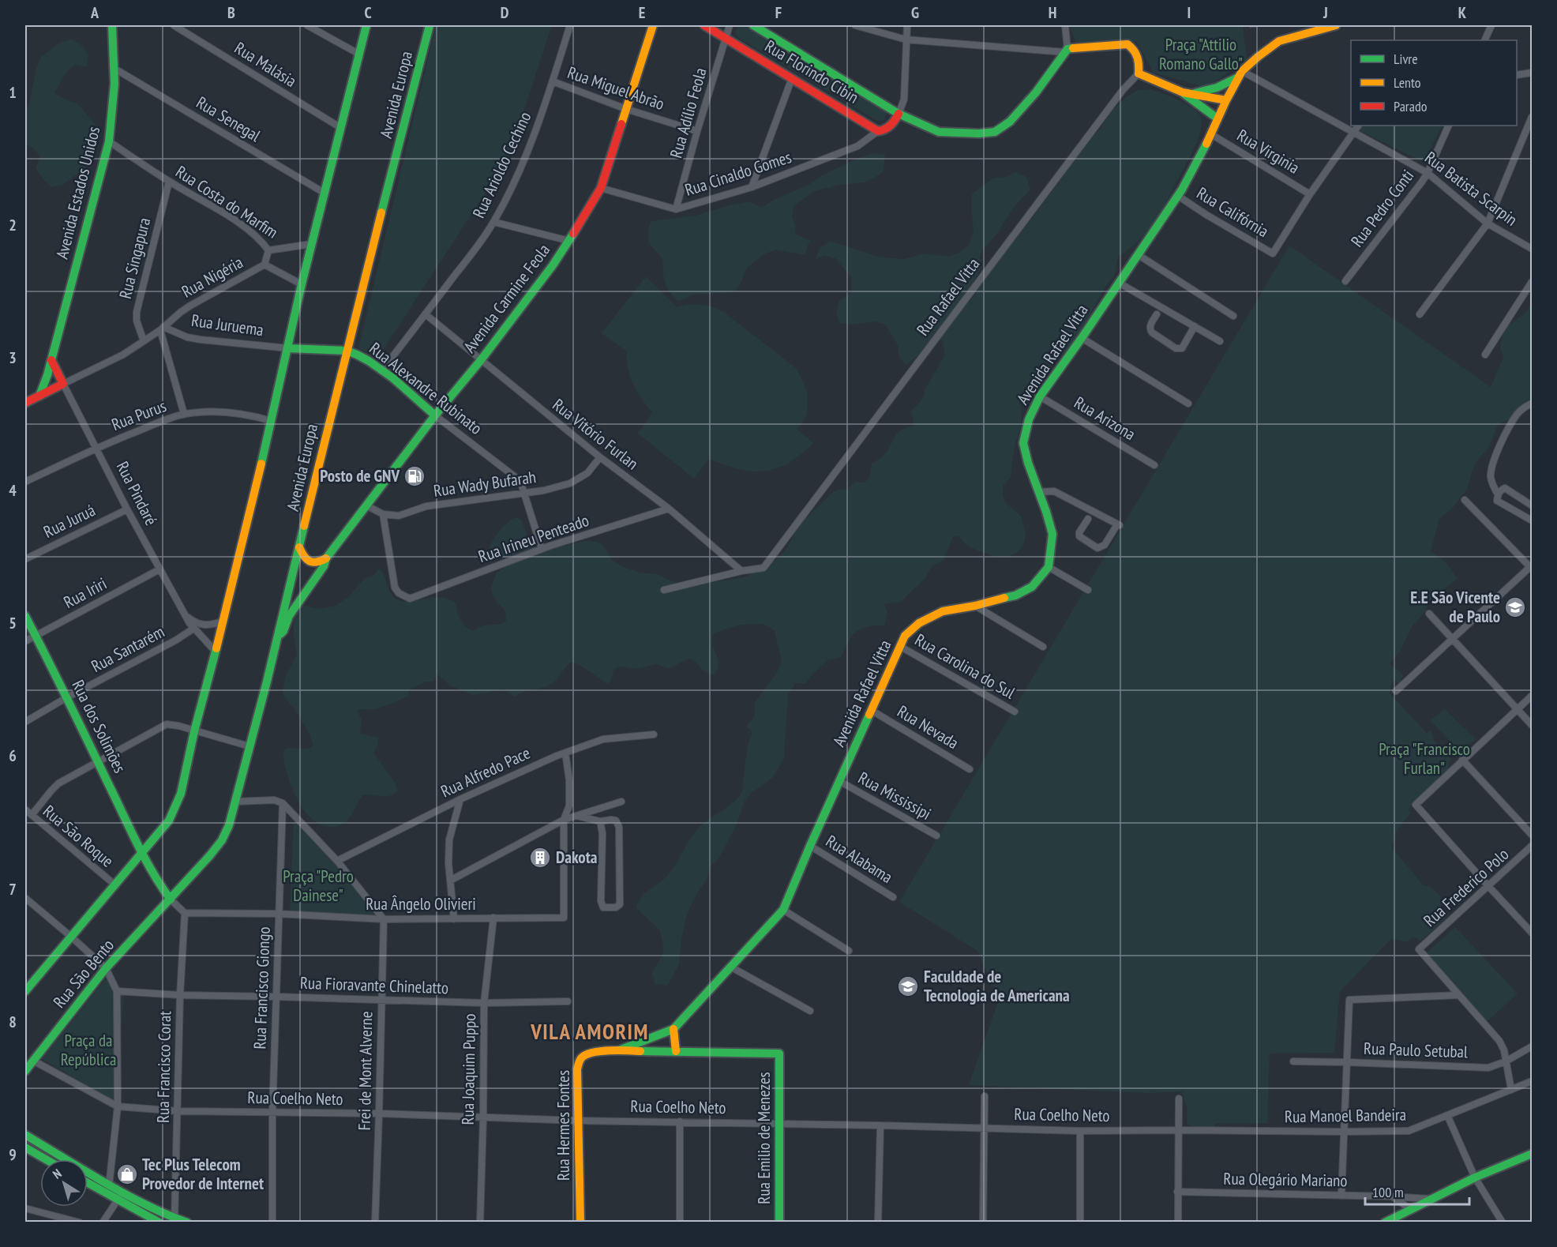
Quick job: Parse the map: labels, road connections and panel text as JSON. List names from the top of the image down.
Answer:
{
  "streets": {
    "main road": [
      "Rua Florindo Cibin",
      "Avenida Europa",
      "Avenida Estados Unidos",
      "Avenida Carmine Feola",
      "Avenida Rafael Vitta",
      "Rua Alexandre Rubinato",
      "Rua dos Solimões",
      "Rua São Bento",
      "Rua Hermes Fontes",
      "Rua Emilio de Menezes"
    ],
    "street": [
      "Rua Malásia",
      "Rua Miguel Abrão",
      "Rua Adílio Feola",
      "Rua Senegal",
      "Rua Virginia",
      "Rua Arioldo Cechino",
      "Rua Cinaldo Gomes",
      "Rua Batista Scarpin",
      "Rua Costa do Marfim",
      "Rua Pedro Conti",
      "Rua Califórnia",
      "Rua Singapura",
      "Rua Nigéria",
      "Rua Rafael Vitta",
      "Rua Juruema",
      "Rua Purus",
      "Rua Arizona",
      "Rua Vitório Furlan",
      "Rua Wady Bufarah",
      "Rua Pindaré",
      "Rua Juruá",
      "Rua Irineu Penteado",
      "Rua Iriri",
      "Rua Santarém",
      "Rua Carolina do Sul",
      "Rua Nevada",
      "Rua Alfredo Pace",
      "Rua Mississipi",
      "Rua São Roque",
      "Rua Alabama",
      "Rua Frederico Polo",
      "Rua Ângelo Olivieri",
      "Rua Fioravante Chinelatto",
      "Rua Francisco Giongo",
      "Rua Paulo Setubal",
      "Rua Francisco Corat",
      "Rua Joaquim Puppo",
      "Frei de Mont Alverne",
      "Rua Coelho Neto",
      "Rua Manoel Bandeira",
      "Rua Olegário Mariano"
    ]
  },
  "crossings": [
    ["Rua Florindo Cibin", "Rua Adílio Feola"],
    ["Rua Florindo Cibin", "Rua Cinaldo Gomes"],
    ["Rua Miguel Abrão", "Rua Adílio Feola"],
    ["Rua Miguel Abrão", "Rua Arioldo Cechino"],
    ["Rua Miguel Abrão", "Avenida Carmine Feola"],
    ["Avenida Europa", "Avenida Carmine Feola"],
    ["Avenida Europa", "Rua Alexandre Rubinato"],
    ["Avenida Europa", "Rua dos Solimões"],
    ["Avenida Europa", "Rua São Bento"],
    ["Rua Adílio Feola", "Rua Cinaldo Gomes"],
    ["Rua Senegal", "Avenida Estados Unidos"],
    ["Rua Virginia", "Rua Califórnia"],
    ["Rua Virginia", "Avenida Rafael Vitta"],
    ["Rua Arioldo Cechino", "Rua Alexandre Rubinato"],
    ["Rua Arioldo Cechino", "Rua Vitório Furlan"],
    ["Rua Cinaldo Gomes", "Avenida Carmine Feola"],
    ["Rua Batista Scarpin", "Rua Pedro Conti"],
    ["Rua Batista Scarpin", "Avenida Rafael Vitta"],
    ["Avenida Estados Unidos", "Rua Costa do Marfim"],
    ["Rua Costa do Marfim", "Rua Singapura"],
    ["Rua Costa do Marfim", "Rua Nigéria"],
    ["Rua Califórnia", "Avenida Rafael Vitta"],
    ["Rua Singapura", "Rua Nigéria"],
    ["Rua Nigéria", "Rua Juruema"],
    ["Rua Nigéria", "Rua Pindaré"],
    ["Rua Rafael Vitta", "Rua Vitório Furlan"],
    ["Avenida Carmine Feola", "Rua Alexandre Rubinato"],
    ["Avenida Carmine Feola", "Rua Vitório Furlan"],
    ["Rua Juruema", "Rua Alexandre Rubinato"],
    ["Avenida Rafael Vitta", "Rua Arizona"],
    ["Avenida Rafael Vitta", "Rua Carolina do Sul"],
    ["Avenida Rafael Vitta", "Rua Nevada"],
    ["Avenida Rafael Vitta", "Rua Mississipi"],
    ["Avenida Rafael Vitta", "Rua Alabama"],
    ["Avenida Rafael Vitta", "Rua Hermes Fontes"],
    ["Rua Alexandre Rubinato", "Rua Wady Bufarah"],
    ["Rua Alexandre Rubinato", "Rua Irineu Penteado"],
    ["Rua Purus", "Rua Pindaré"],
    ["Rua Vitório Furlan", "Rua Wady Bufarah"],
    ["Rua Vitório Furlan", "Rua Irineu Penteado"],
    ["Rua Wady Bufarah", "Rua Irineu Penteado"],
    ["Rua Pindaré", "Rua Juruá"],
    ["Rua Pindaré", "Rua Iriri"],
    ["Rua Pindaré", "Rua Santarém"],
    ["Rua Iriri", "Rua dos Solimões"],
    ["Rua Santarém", "Rua dos Solimões"],
    ["Rua dos Solimões", "Rua São Bento"],
    ["Rua São Roque", "Rua São Bento"],
    ["Rua Ângelo Olivieri", "Rua Francisco Giongo"],
    ["Rua Ângelo Olivieri", "Rua Francisco Corat"],
    ["Rua Ângelo Olivieri", "Rua Joaquim Puppo"],
    ["Rua Ângelo Olivieri", "Frei de Mont Alverne"],
    ["Rua Fioravante Chinelatto", "Rua Francisco Giongo"],
    ["Rua Fioravante Chinelatto", "Rua Francisco Corat"],
    ["Rua Fioravante Chinelatto", "Rua Joaquim Puppo"],
    ["Rua Fioravante Chinelatto", "Frei de Mont Alverne"],
    ["Rua Francisco Giongo", "Rua Coelho Neto"],
    ["Rua Francisco Corat", "Rua Coelho Neto"],
    ["Rua Joaquim Puppo", "Rua Coelho Neto"],
    ["Frei de Mont Alverne", "Rua Coelho Neto"],
    ["Rua Coelho Neto", "Rua Manoel Bandeira"],
    ["Rua Coelho Neto", "Rua Hermes Fontes"],
    ["Rua Coelho Neto", "Rua Emilio de Menezes"],
    ["Rua Hermes Fontes", "Rua Emilio de Menezes"]
  ],
  "districts": ["VILA AMORIM"],
  "parks": [
    "Praça \"Attilio Romano Gallo\"",
    "Praça \"Francisco Furlan\"",
    "Praça \"Pedro Dainese\"",
    "Praça da República"
  ],
  "places": {
    "fuel station": ["Posto de GNV"],
    "school or university": ["E.E São Vicente de Paulo", "Faculdade de Tecnologia de Americana"],
    "building": ["Dakota"],
    "shop": ["Tec Plus Telecom Provedor de Internet"]
  },
  "legend": ["Livre", "Lento", "Parado"],
  "scale_bar": "100 m",
  "north": "top left",
  "grid": {
    "columns": [
      "A",
      "B",
      "C",
      "D",
      "E",
      "F",
      "G",
      "H",
      "I",
      "J",
      "K"
    ],
    "rows": [
      "1",
      "2",
      "3",
      "4",
      "5",
      "6",
      "7",
      "8",
      "9"
    ]
  }
}
